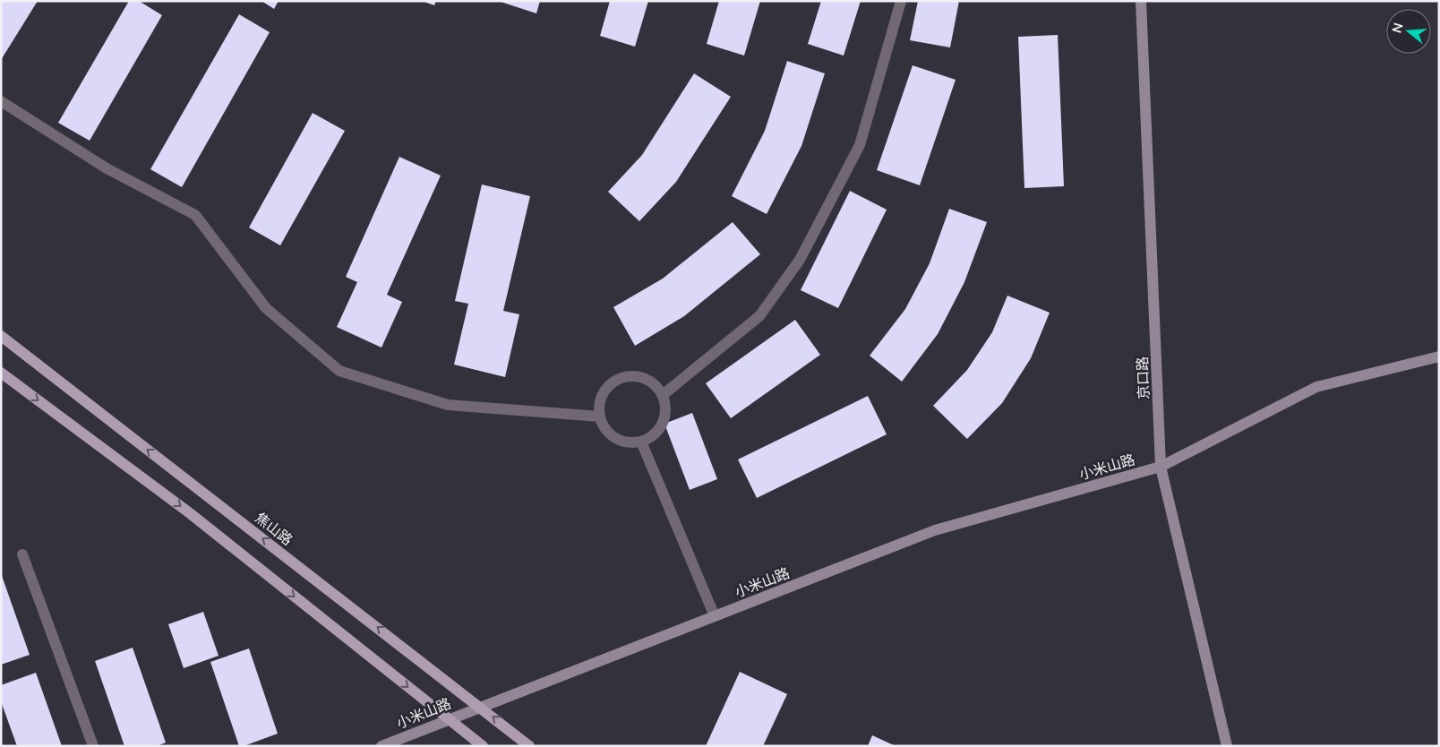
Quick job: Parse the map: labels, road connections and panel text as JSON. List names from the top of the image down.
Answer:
{
  "streets": {
    "main road": ["焦山路"],
    "street": ["京口路", "小米山路"]
  },
  "crossings": [
    ["京口路", "小米山路"],
    ["小米山路", "焦山路"]
  ],
  "north": "left"
}
